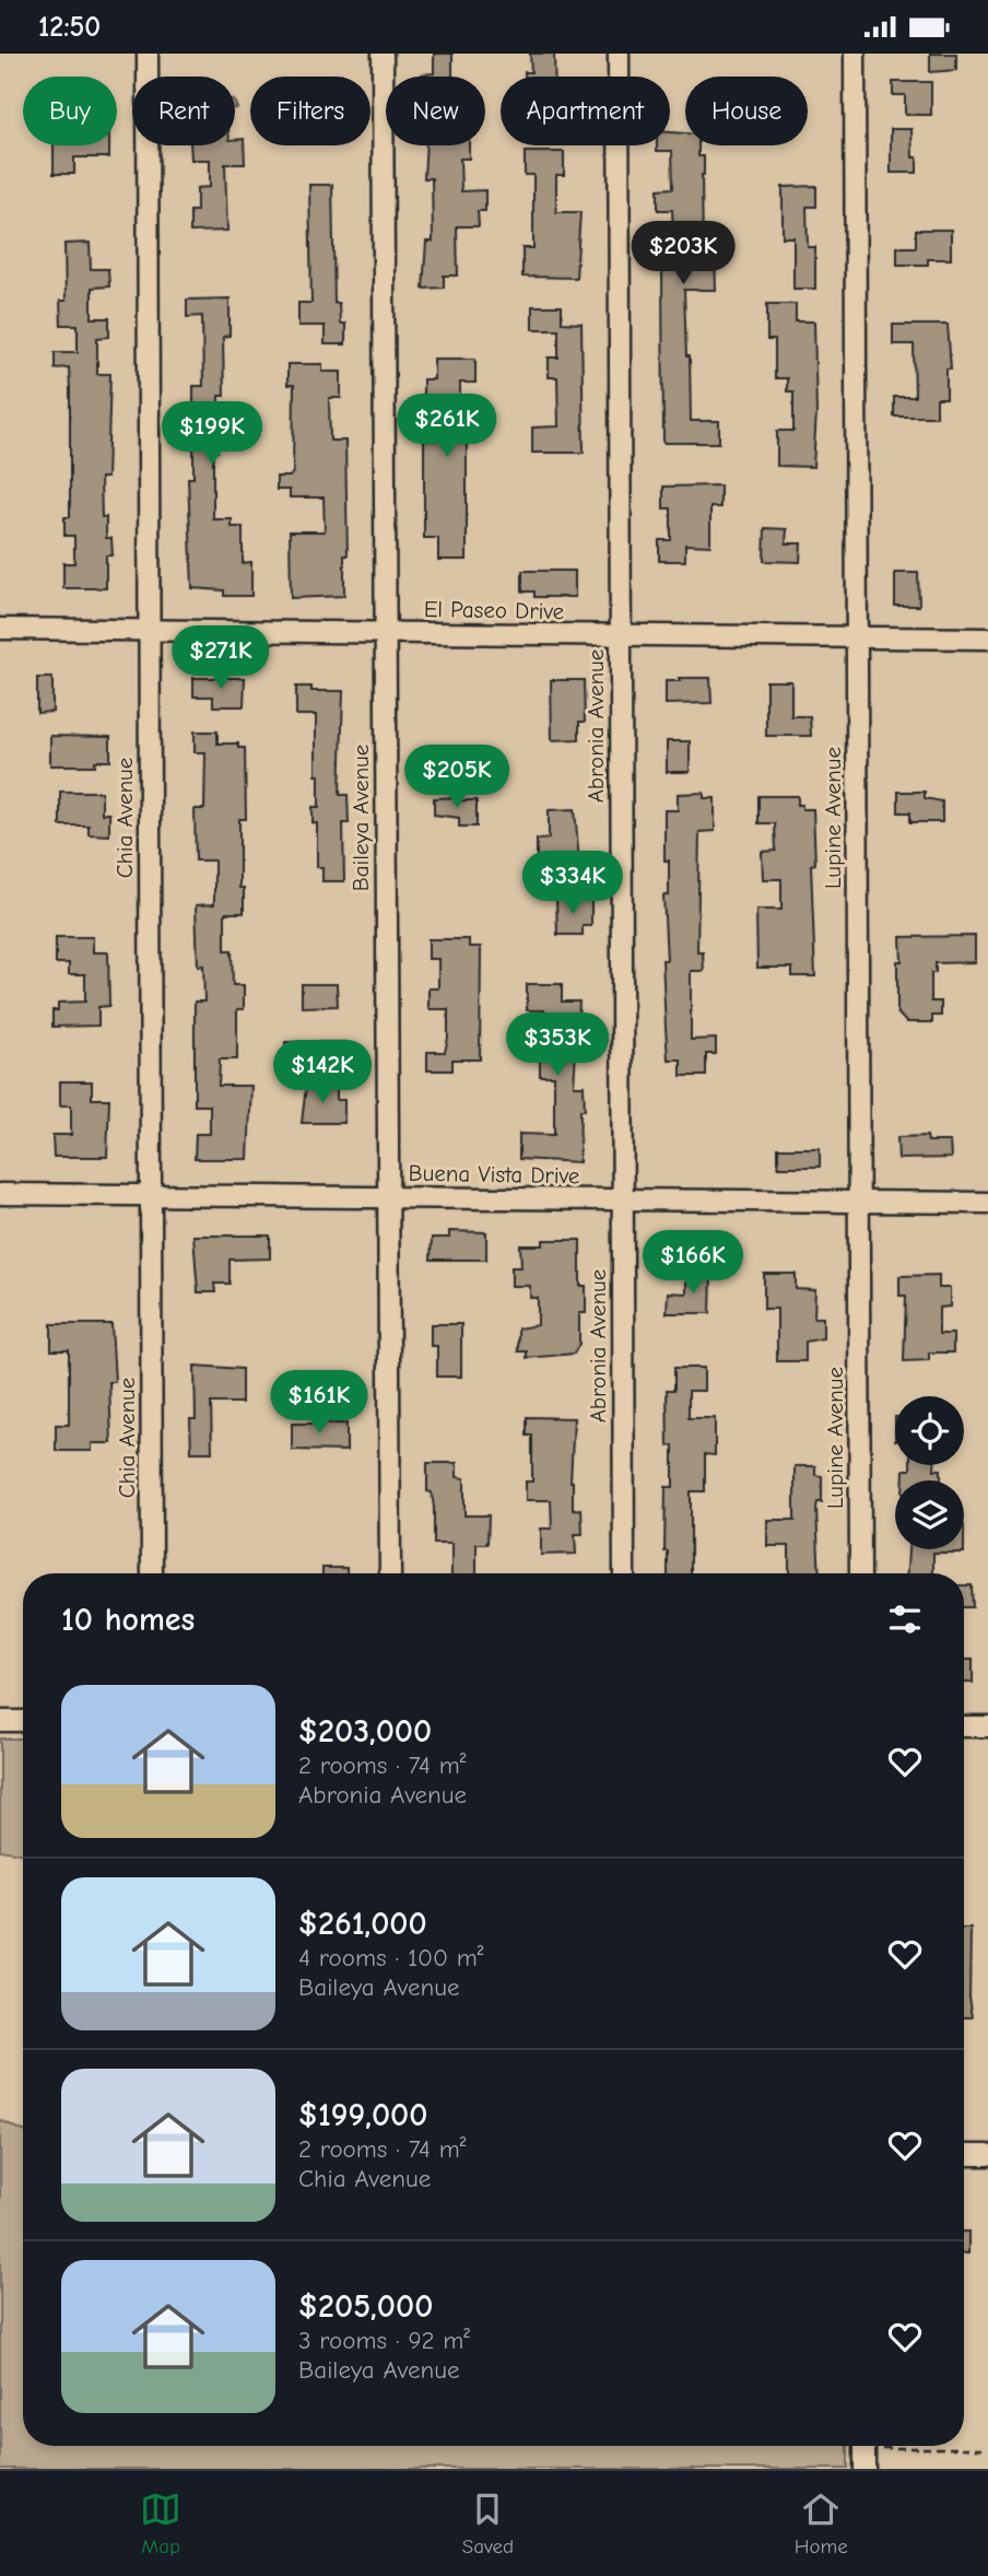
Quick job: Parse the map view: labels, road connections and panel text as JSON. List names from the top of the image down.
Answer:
{
  "streets": {
    "street": [
      "El Paseo Drive",
      "Abronia Avenue",
      "Chia Avenue",
      "Baileya Avenue",
      "Lupine Avenue",
      "Buena Vista Drive"
    ]
  },
  "crossings": [
    ["El Paseo Drive", "Abronia Avenue"],
    ["El Paseo Drive", "Chia Avenue"],
    ["El Paseo Drive", "Baileya Avenue"],
    ["El Paseo Drive", "Lupine Avenue"],
    ["Abronia Avenue", "Buena Vista Drive"],
    ["Chia Avenue", "Buena Vista Drive"],
    ["Baileya Avenue", "Buena Vista Drive"],
    ["Lupine Avenue", "Buena Vista Drive"]
  ],
  "page": {
    "status": "12:50",
    "chip": [
      "Buy",
      "Rent",
      "Filters",
      "New",
      "Apartment",
      "House"
    ],
    "price": [
      "$203K",
      "$261K",
      "$199K",
      "$271K",
      "$205K",
      "$334K",
      "$353K",
      "$142K",
      "$166K",
      "$161K"
    ],
    "heading": "10 homes",
    "list": [
      {
        "name": "$203,000",
        "note": "2 rooms · 74 m² · Abronia Avenue"
      },
      {
        "name": "$261,000",
        "note": "4 rooms · 100 m² · Baileya Avenue"
      },
      {
        "name": "$199,000",
        "note": "2 rooms · 74 m² · Chia Avenue"
      },
      {
        "name": "$205,000",
        "note": "3 rooms · 92 m² · Baileya Avenue"
      }
    ],
    "tabs": ["Map", "Saved", "Home"]
  }
}
